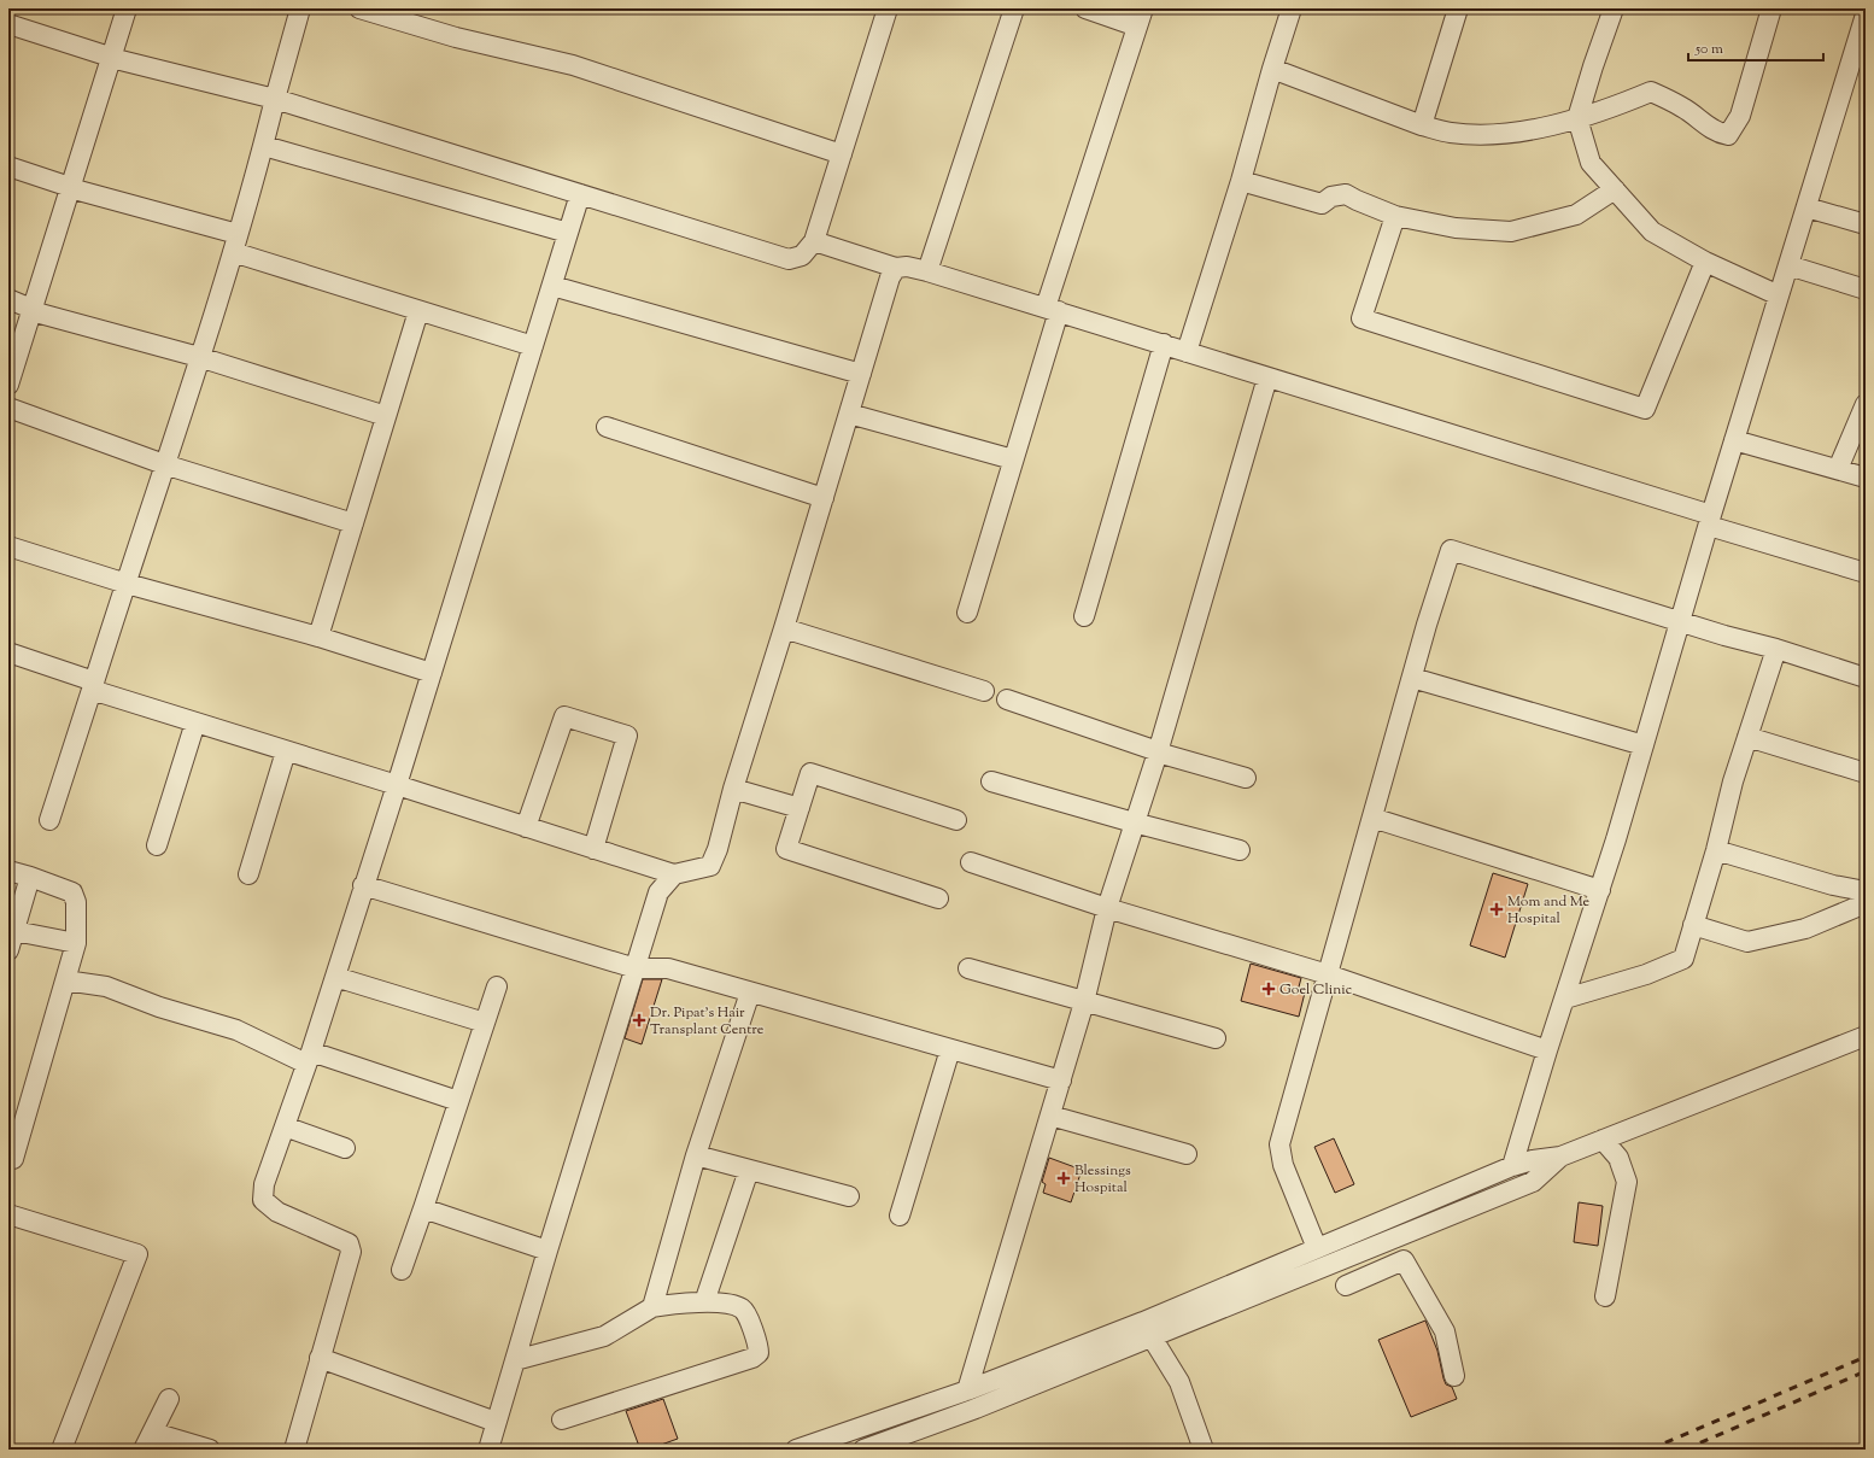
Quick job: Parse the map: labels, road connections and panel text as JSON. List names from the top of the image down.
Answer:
{
  "places": {
    "health": [
      "Mom and Me Hospital",
      "Goel Clinic",
      "Dr. Pipat's Hair Transplant Centre",
      "Blessings Hospital"
    ]
  },
  "scale_bar": "50 m"
}
